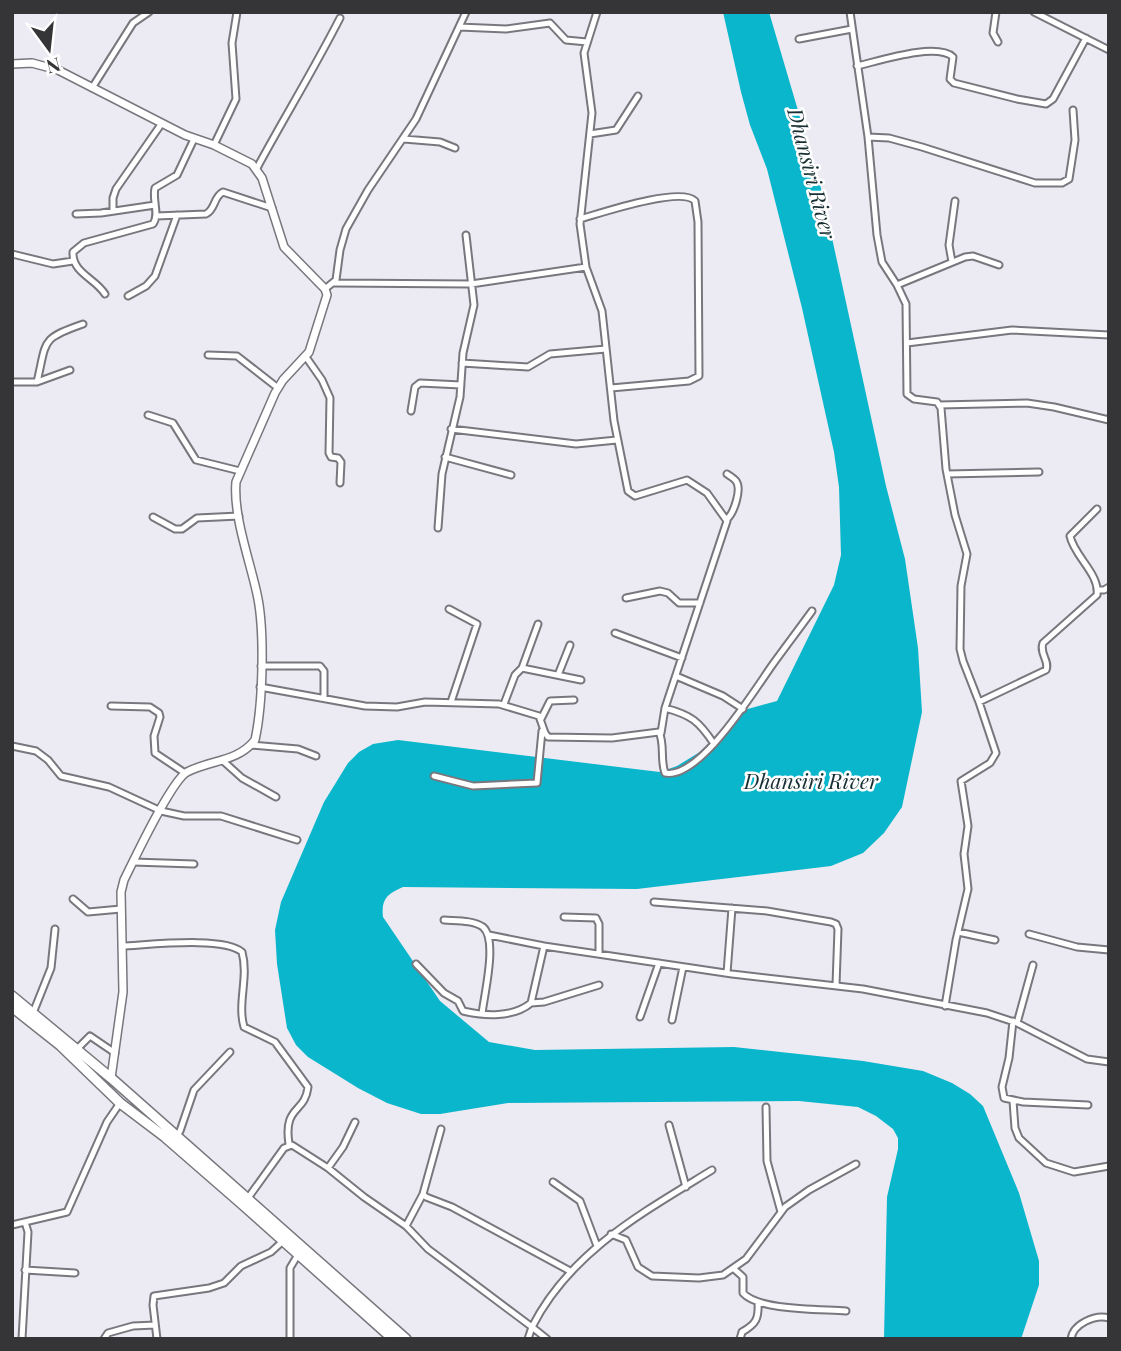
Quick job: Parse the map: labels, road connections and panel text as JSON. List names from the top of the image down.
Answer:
{
  "water": ["Dhansiri River"],
  "north": "bottom"
}
